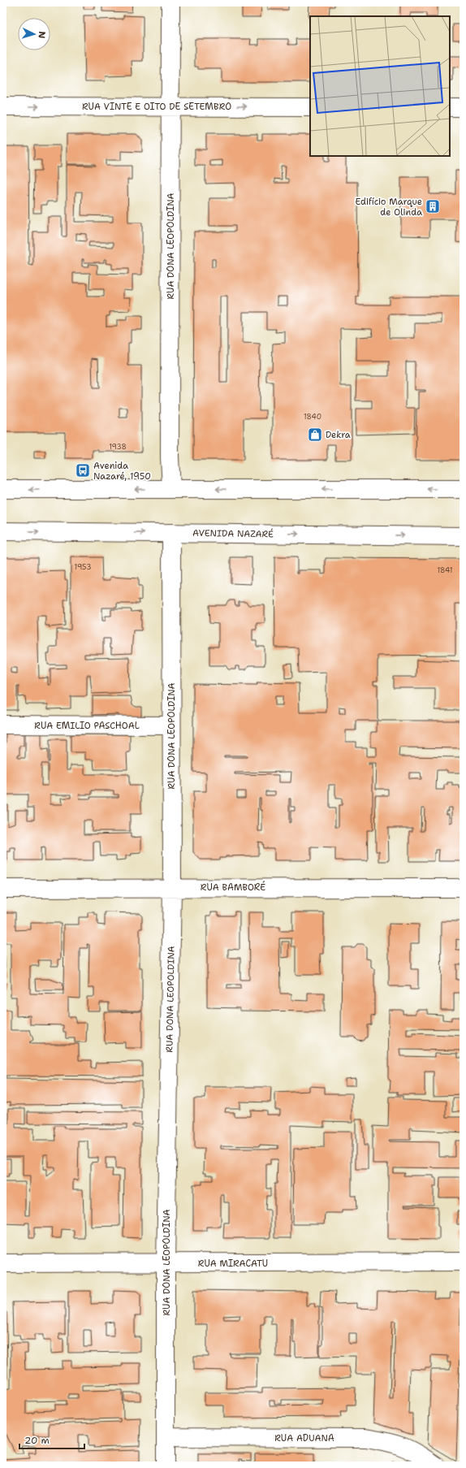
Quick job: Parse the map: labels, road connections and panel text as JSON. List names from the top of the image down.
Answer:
{
  "streets": {
    "street": [
      "RUA VINTE E OITO DE SETEMBRO",
      "RUA DONA LEOPOLDINA",
      "AVENIDA NAZARÉ",
      "RUA EMILIO PASCHOAL",
      "RUA BAMBORÉ",
      "RUA MIRACATU",
      "RUA ADUANA"
    ]
  },
  "crossings": [
    ["RUA VINTE E OITO DE SETEMBRO", "RUA DONA LEOPOLDINA"],
    ["RUA DONA LEOPOLDINA", "AVENIDA NAZARÉ"],
    ["RUA DONA LEOPOLDINA", "RUA EMILIO PASCHOAL"],
    ["RUA DONA LEOPOLDINA", "RUA BAMBORÉ"],
    ["RUA DONA LEOPOLDINA", "RUA MIRACATU"],
    ["RUA DONA LEOPOLDINA", "RUA ADUANA"]
  ],
  "one_way": ["RUA VINTE E OITO DE SETEMBRO"],
  "places": {
    "building": ["Edifício Marque de Olinda"],
    "shop": ["Dekra"],
    "bus stop": ["Avenida Nazaré, 1950"]
  },
  "house_numbers": [
    "1840",
    "1938",
    "1953",
    "1841"
  ],
  "scale_bar": "20 m",
  "north": "right"
}
